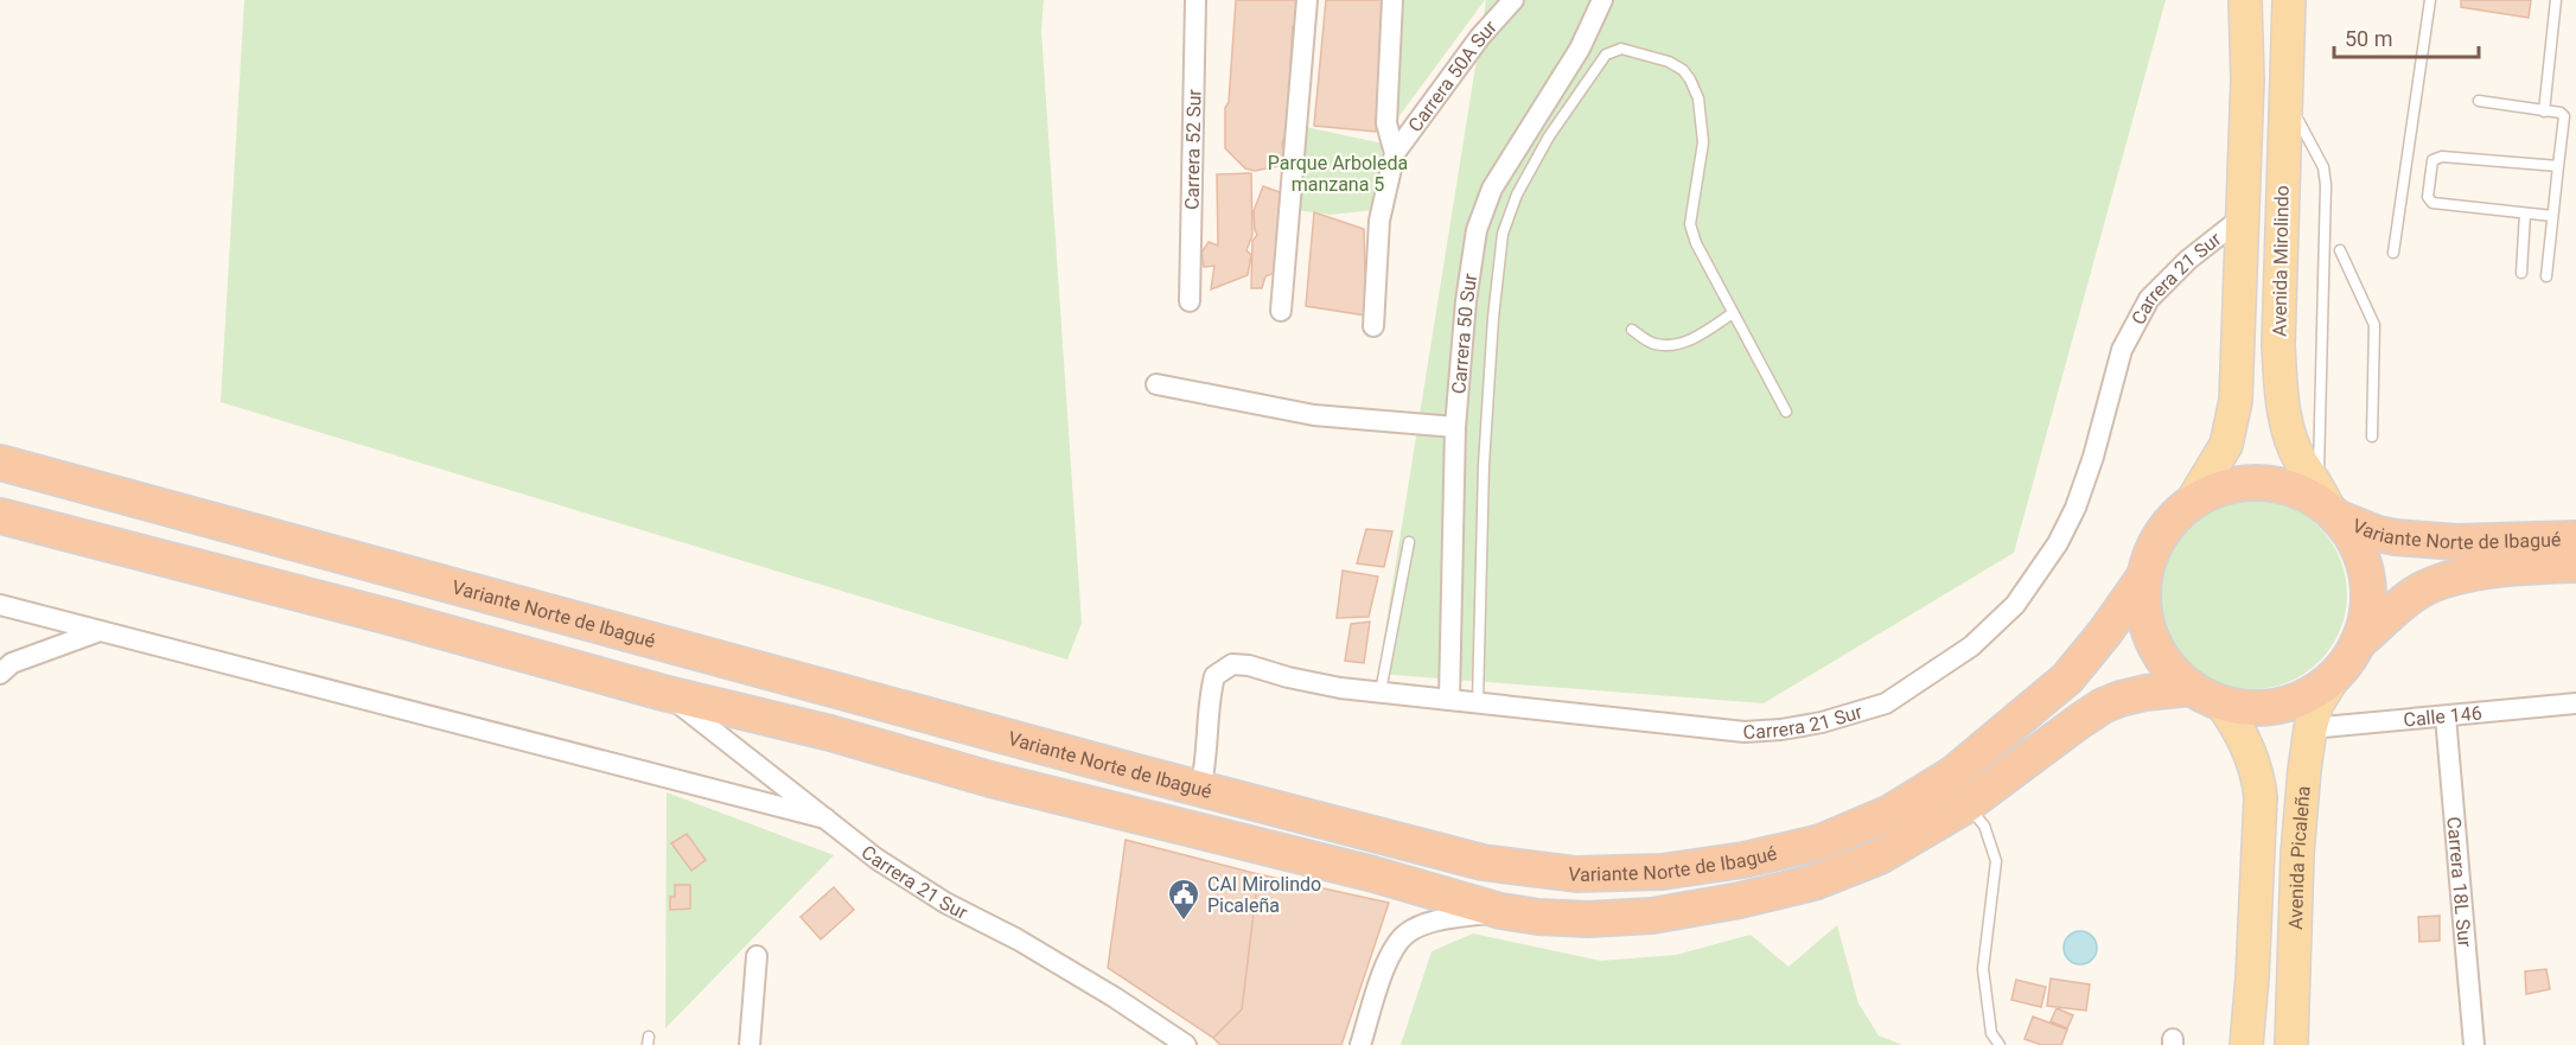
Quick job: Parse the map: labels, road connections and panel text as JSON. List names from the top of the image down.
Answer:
{
  "streets": {
    "highway": ["Variante Norte de Ibagué"],
    "main road": ["Avenida Mirolindo", "Avenida Picaleña"],
    "street": [
      "Carrera 50A Sur",
      "Carrera 52 Sur",
      "Carrera 21 Sur",
      "Carrera 50 Sur",
      "Calle 146",
      "Carrera 18L Sur"
    ]
  },
  "crossings": [
    ["Avenida Mirolindo", "Carrera 21 Sur"],
    ["Avenida Mirolindo", "Variante Norte de Ibagué"],
    ["Avenida Mirolindo", "Avenida Picaleña"],
    ["Carrera 21 Sur", "Carrera 50 Sur"],
    ["Carrera 21 Sur", "Variante Norte de Ibagué"],
    ["Variante Norte de Ibagué", "Avenida Picaleña"],
    ["Calle 146", "Avenida Picaleña"],
    ["Calle 146", "Carrera 18L Sur"]
  ],
  "parks": ["Parque Arboleda manzana 5"],
  "places": {
    "public building": ["CAI Mirolindo Picaleña"]
  },
  "scale_bar": "50 m"
}
